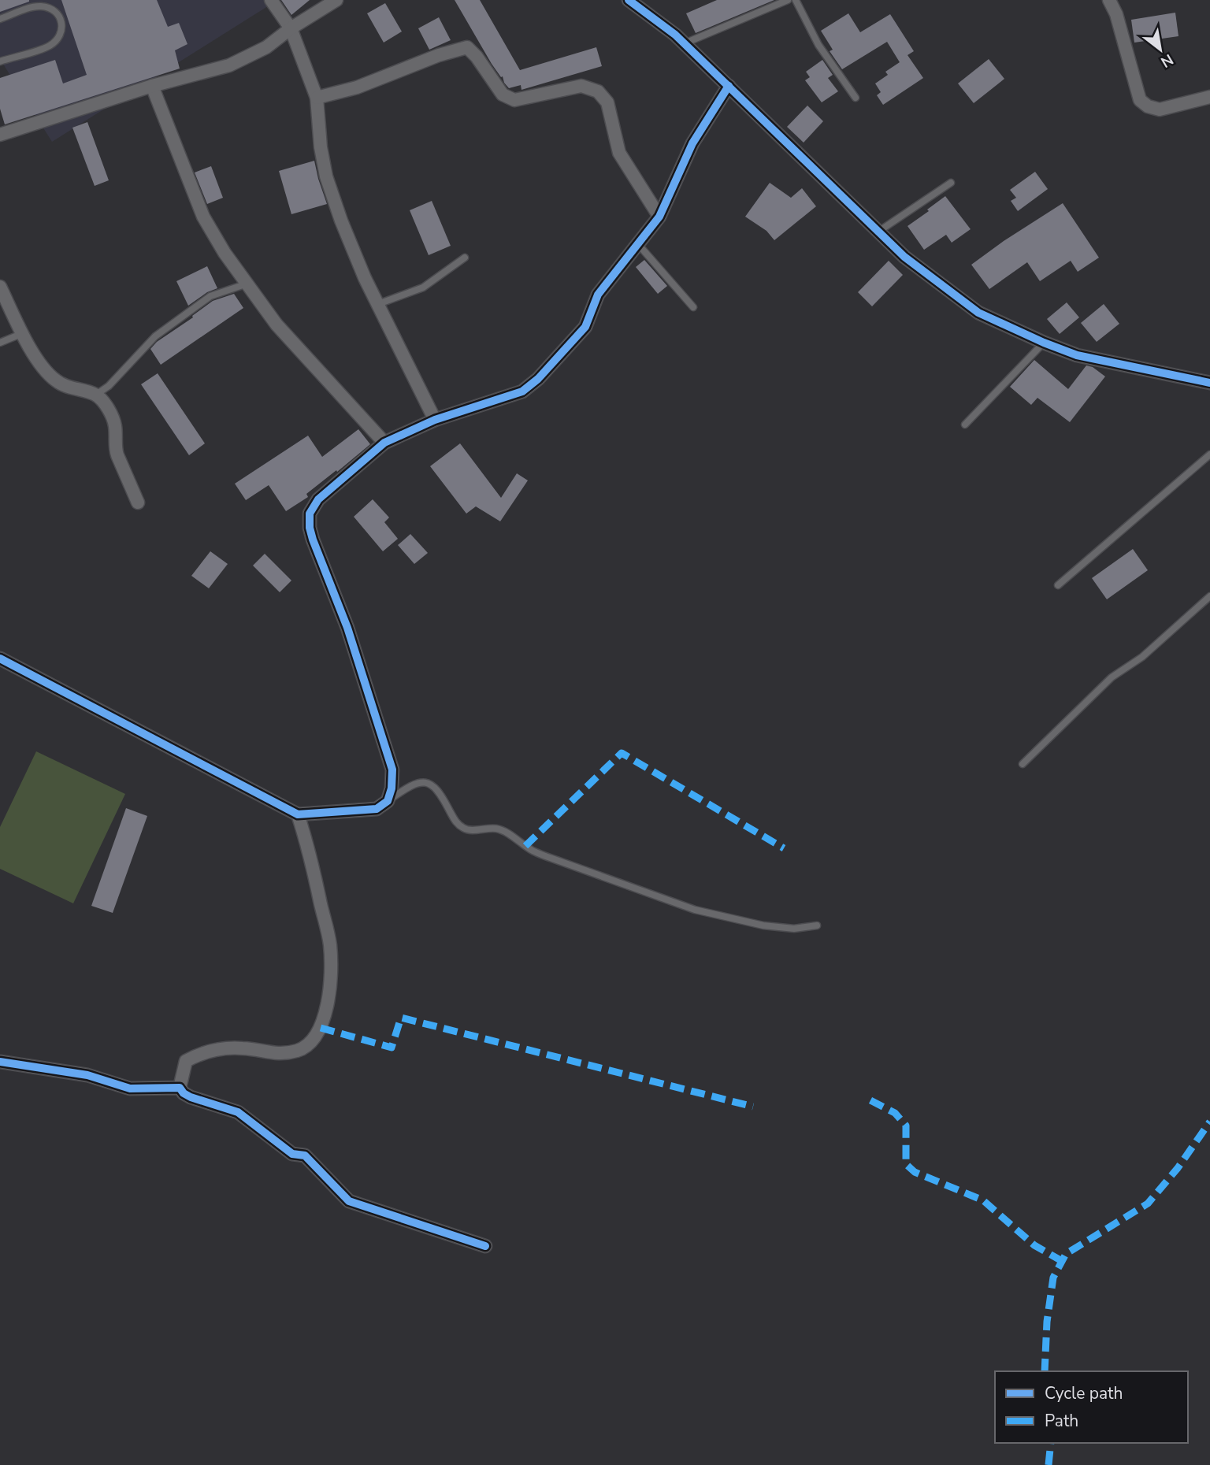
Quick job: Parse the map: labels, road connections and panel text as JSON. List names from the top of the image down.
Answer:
{
  "legend": ["Cycle path", "Path"],
  "north": "bottom right"
}
